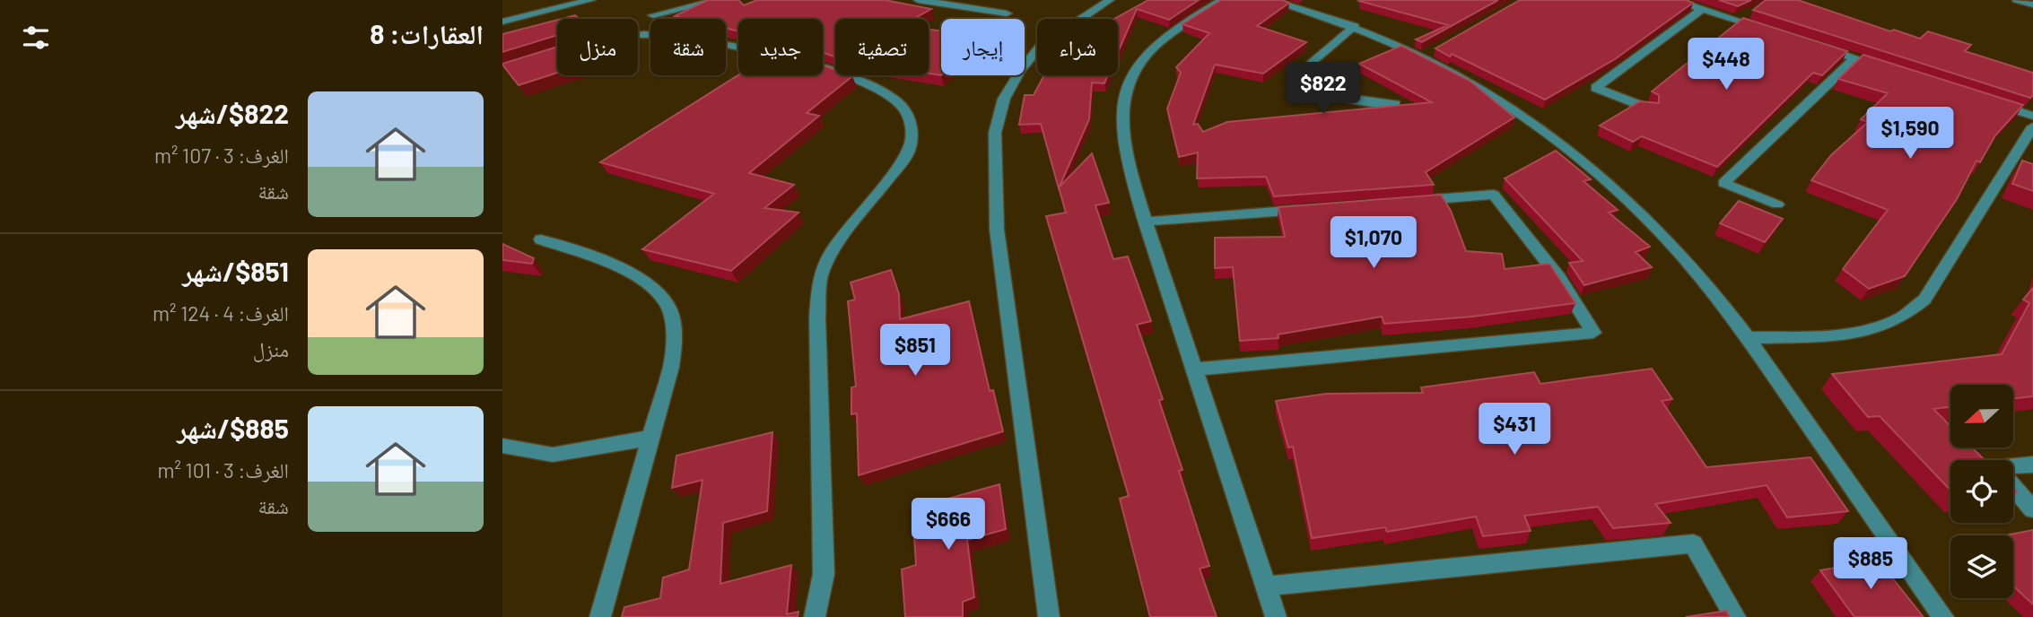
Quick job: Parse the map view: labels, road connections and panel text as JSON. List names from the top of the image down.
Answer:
{
  "north": "left",
  "page": {
    "heading": "العقارات: 8",
    "chip": [
      "شراء",
      "إيجار",
      "تصفية",
      "جديد",
      "شقة",
      "منزل"
    ],
    "price": [
      "$448",
      "$822",
      "$1,590",
      "$1,070",
      "$851",
      "$431",
      "$666",
      "$885"
    ],
    "list": [
      {
        "name": "$822/شهر",
        "note": "الغرف: 3 · 107 m² · شقة"
      },
      {
        "name": "$851/شهر",
        "note": "الغرف: 4 · 124 m² · منزل"
      },
      {
        "name": "$885/شهر",
        "note": "الغرف: 3 · 101 m² · شقة"
      }
    ]
  }
}
